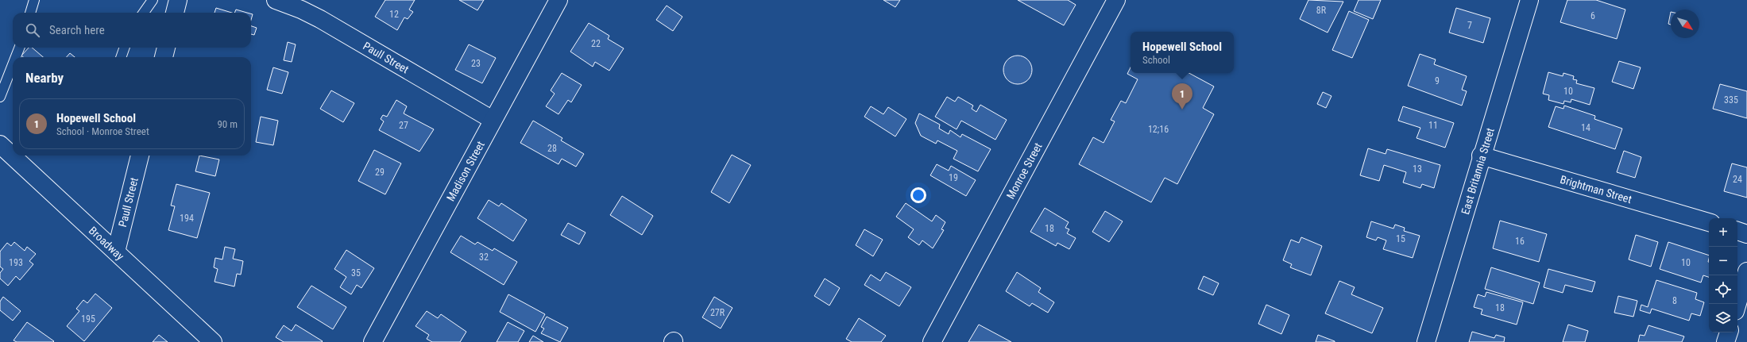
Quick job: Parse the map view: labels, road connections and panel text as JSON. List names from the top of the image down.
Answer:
{
  "streets": {
    "street": [
      "Paull Street",
      "Madison Street",
      "Monroe Street",
      "East Britannia Street",
      "Brightman Street",
      "Broadway"
    ]
  },
  "crossings": [
    ["Paull Street", "Madison Street"],
    ["Paull Street", "Broadway"],
    ["East Britannia Street", "Brightman Street"]
  ],
  "house_numbers": [
    "8R",
    "12",
    "6",
    "7",
    "22",
    "23",
    "9",
    "10",
    "335",
    "27",
    "11",
    "14",
    "12;16",
    "28",
    "13",
    "29",
    "19",
    "24",
    "194",
    "18",
    "15",
    "16",
    "32",
    "193",
    "10",
    "35",
    "8",
    "18",
    "27R",
    "195"
  ],
  "north": "bottom right",
  "page": {
    "search": "Search here",
    "popup": ["Hopewell School", "School"],
    "heading": "Nearby",
    "pins": "1",
    "list": [
      {
        "mark": "1",
        "name": "Hopewell School",
        "note": "School · Monroe Street",
        "value": "90 m"
      }
    ],
    "map_buttons": ["+", "−"]
  }
}
